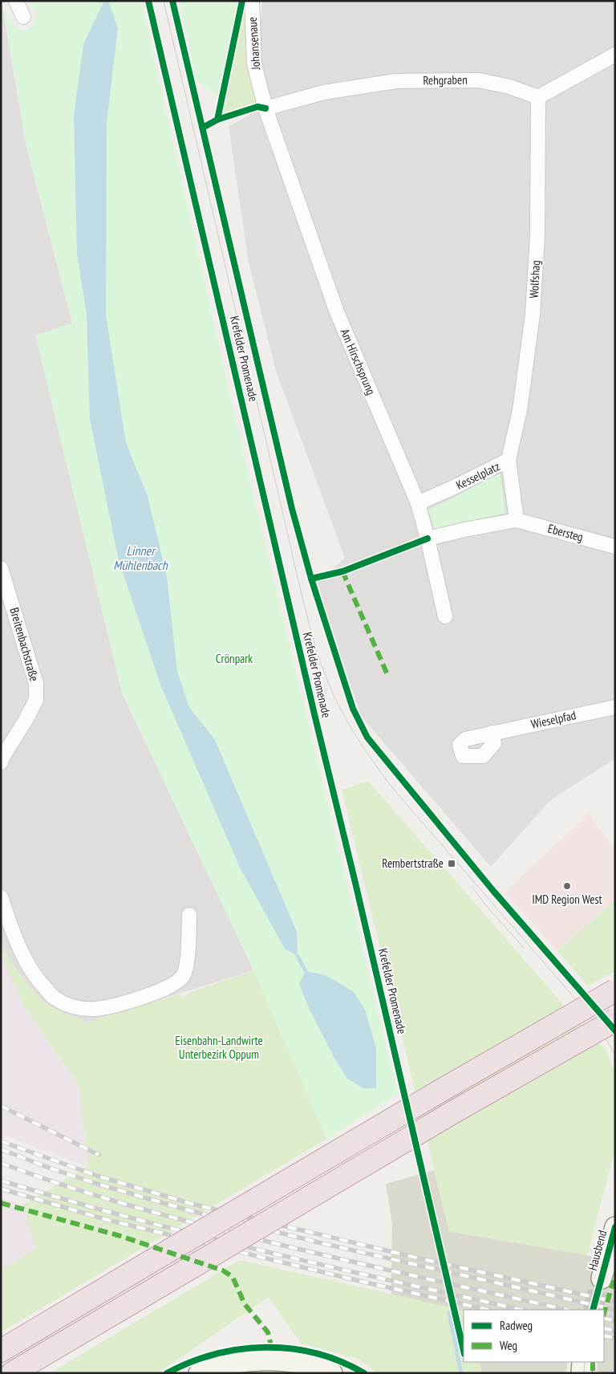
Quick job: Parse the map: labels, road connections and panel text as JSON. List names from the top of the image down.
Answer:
{
  "streets": {
    "main road": ["Hausbend"],
    "street": [
      "Johansenaue",
      "Rehgraben",
      "Wolfshag",
      "Am Hirschsprung",
      "Kesselplatz",
      "Ebersteg",
      "Breitenbachstraße",
      "Wieselpfad"
    ],
    "cycle path": ["Krefelder Promenade"]
  },
  "crossings": [
    ["Johansenaue", "Rehgraben"],
    ["Johansenaue", "Am Hirschsprung"],
    ["Rehgraben", "Wolfshag"],
    ["Rehgraben", "Am Hirschsprung"],
    ["Wolfshag", "Kesselplatz"],
    ["Am Hirschsprung", "Kesselplatz"],
    ["Kesselplatz", "Ebersteg"]
  ],
  "water": ["Linner Mühlenbach"],
  "parks": ["Crönpark", "Eisenbahn-Landwirte Unterbezirk Oppum"],
  "places": {
    "transit": ["Rembertstraße"],
    "other": ["IMD Region West"]
  },
  "legend": ["Radweg", "Weg"]
}
